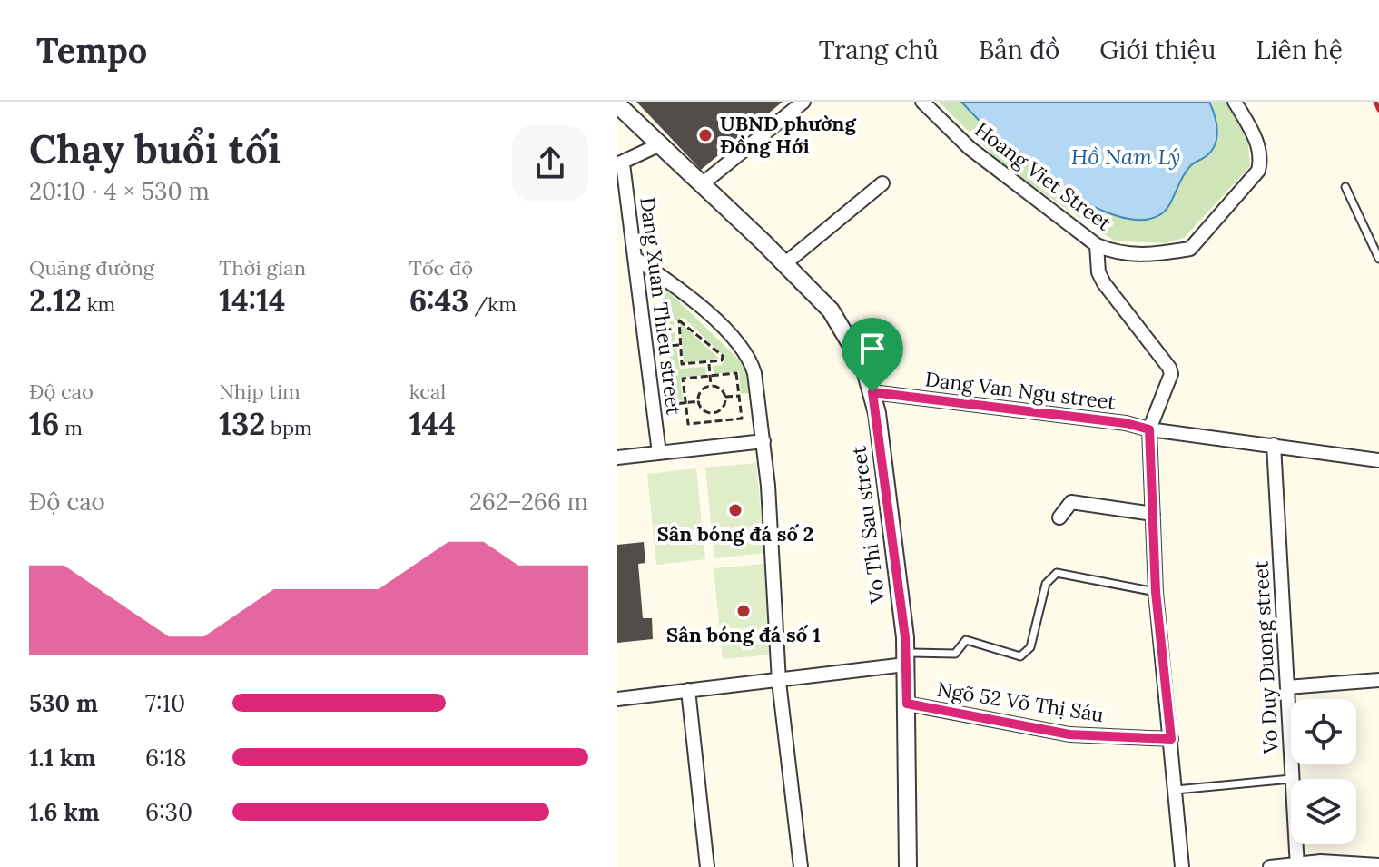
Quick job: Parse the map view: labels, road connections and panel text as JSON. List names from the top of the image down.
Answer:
{
  "streets": {
    "street": [
      "Hoang Viet Street",
      "Dang Xuan Thieu street",
      "Dang Van Ngu street",
      "Vo Thi Sau street",
      "Vo Duy Duong street",
      "Ngõ 52 Võ Thị Sáu"
    ]
  },
  "crossings": [
    ["Dang Van Ngu street", "Vo Thi Sau street"],
    ["Dang Van Ngu street", "Vo Duy Duong street"],
    ["Vo Thi Sau street", "Ngõ 52 Võ Thị Sáu"]
  ],
  "water": ["Hồ Nam Lý"],
  "places": ["UBND phường Đồng Hới", "Sân bóng đá số 2", "Sân bóng đá số 1"],
  "page": {
    "header": "Tempo",
    "nav": [
      "Trang chủ",
      "Bản đồ",
      "Giới thiệu",
      "Liên hệ"
    ],
    "heading": ["Chạy buổi tối", "20:10 · 4 × 530 m"],
    "stats": [
      ["Quãng đường", "2.12 km"],
      ["Thời gian", "14:14"],
      ["Tốc độ", "6:43 /km"],
      ["Độ cao", "16 m"],
      ["Nhịp tim", "132 bpm"],
      ["kcal", "144"]
    ],
    "chart": ["Độ cao", "262–266 m"],
    "list": [
      {
        "name": "530 m",
        "note": "7:10"
      },
      {
        "name": "1.1 km",
        "note": "6:18"
      },
      {
        "name": "1.6 km",
        "note": "6:30"
      }
    ]
  }
}
